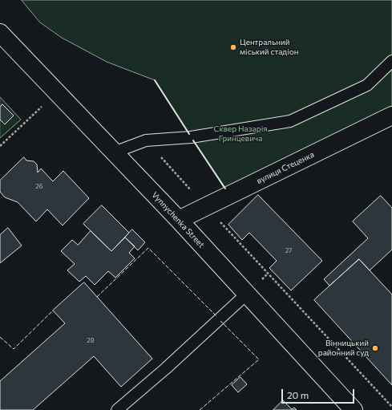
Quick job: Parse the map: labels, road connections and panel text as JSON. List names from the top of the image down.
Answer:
{
  "streets": {
    "street": ["вулиця Стеценка", "Vynnychenka Street"]
  },
  "crossings": [
    ["вулиця Стеценка", "Vynnychenka Street"]
  ],
  "parks": ["Сквер Назарія Гринцевича"],
  "places": ["Центральний міський стадіон", "Вінницький районний суд"],
  "house_numbers": ["26", "27", "28"],
  "scale_bar": "20 m"
}
